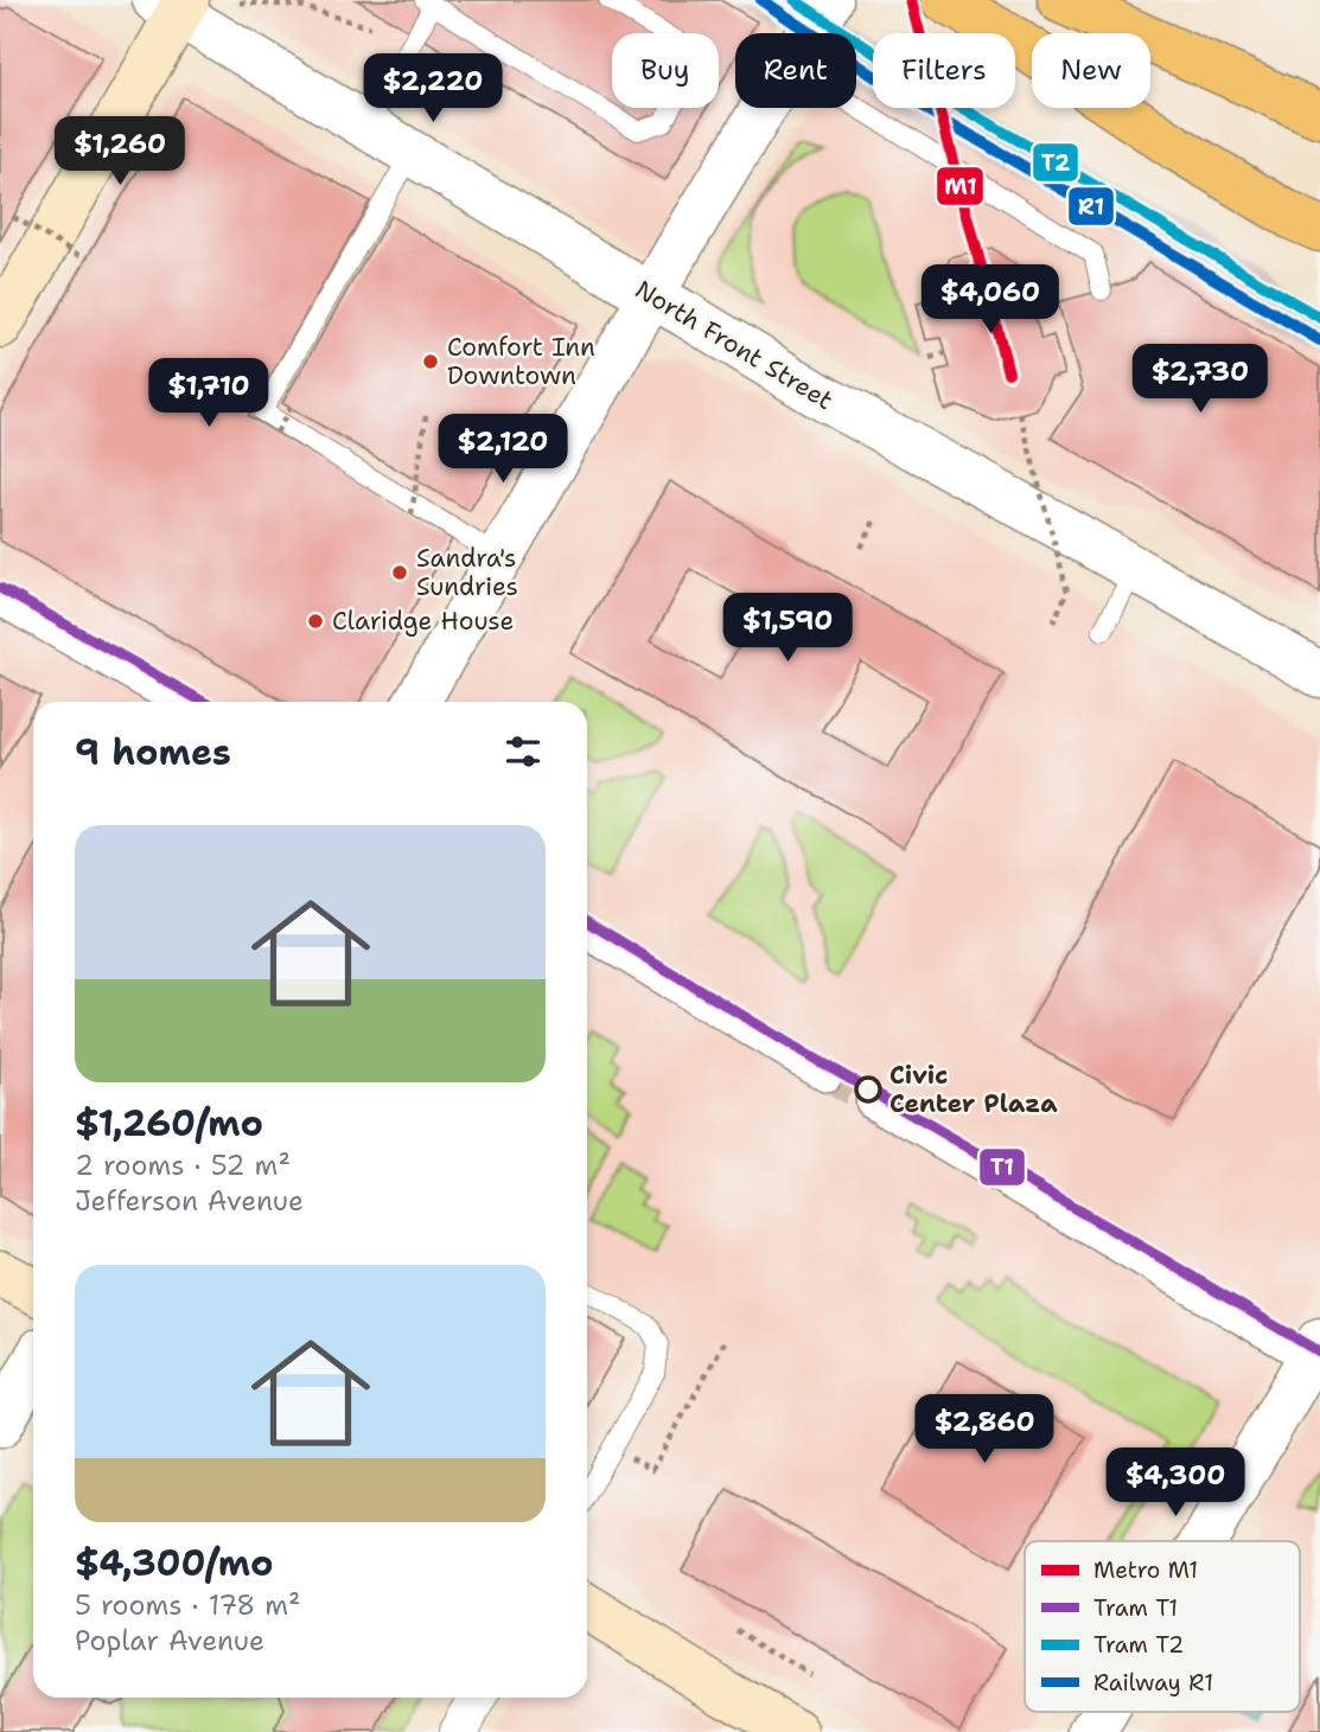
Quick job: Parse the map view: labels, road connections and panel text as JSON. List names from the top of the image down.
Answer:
{
  "streets": {
    "street": ["North Front Street"]
  },
  "places": [
    "Comfort Inn Downtown",
    "Sandra's Sundries",
    "Claridge House",
    "Civic Center Plaza"
  ],
  "lines": [
    "metro line M1",
    "tram line T2",
    "rail line R1",
    "tram line T1"
  ],
  "legend": [
    "Metro M1",
    "Tram T1",
    "Tram T2",
    "Railway R1"
  ],
  "page": {
    "chip": [
      "Buy",
      "Rent",
      "Filters",
      "New"
    ],
    "price": [
      "$2,220",
      "$1,260",
      "$4,060",
      "$2,730",
      "$1,710",
      "$2,120",
      "$1,590",
      "$2,860",
      "$4,300"
    ],
    "heading": "9 homes",
    "list": [
      {
        "name": "$1,260/mo",
        "note": "2 rooms · 52 m² · Jefferson Avenue"
      },
      {
        "name": "$4,300/mo",
        "note": "5 rooms · 178 m² · Poplar Avenue"
      }
    ]
  }
}
